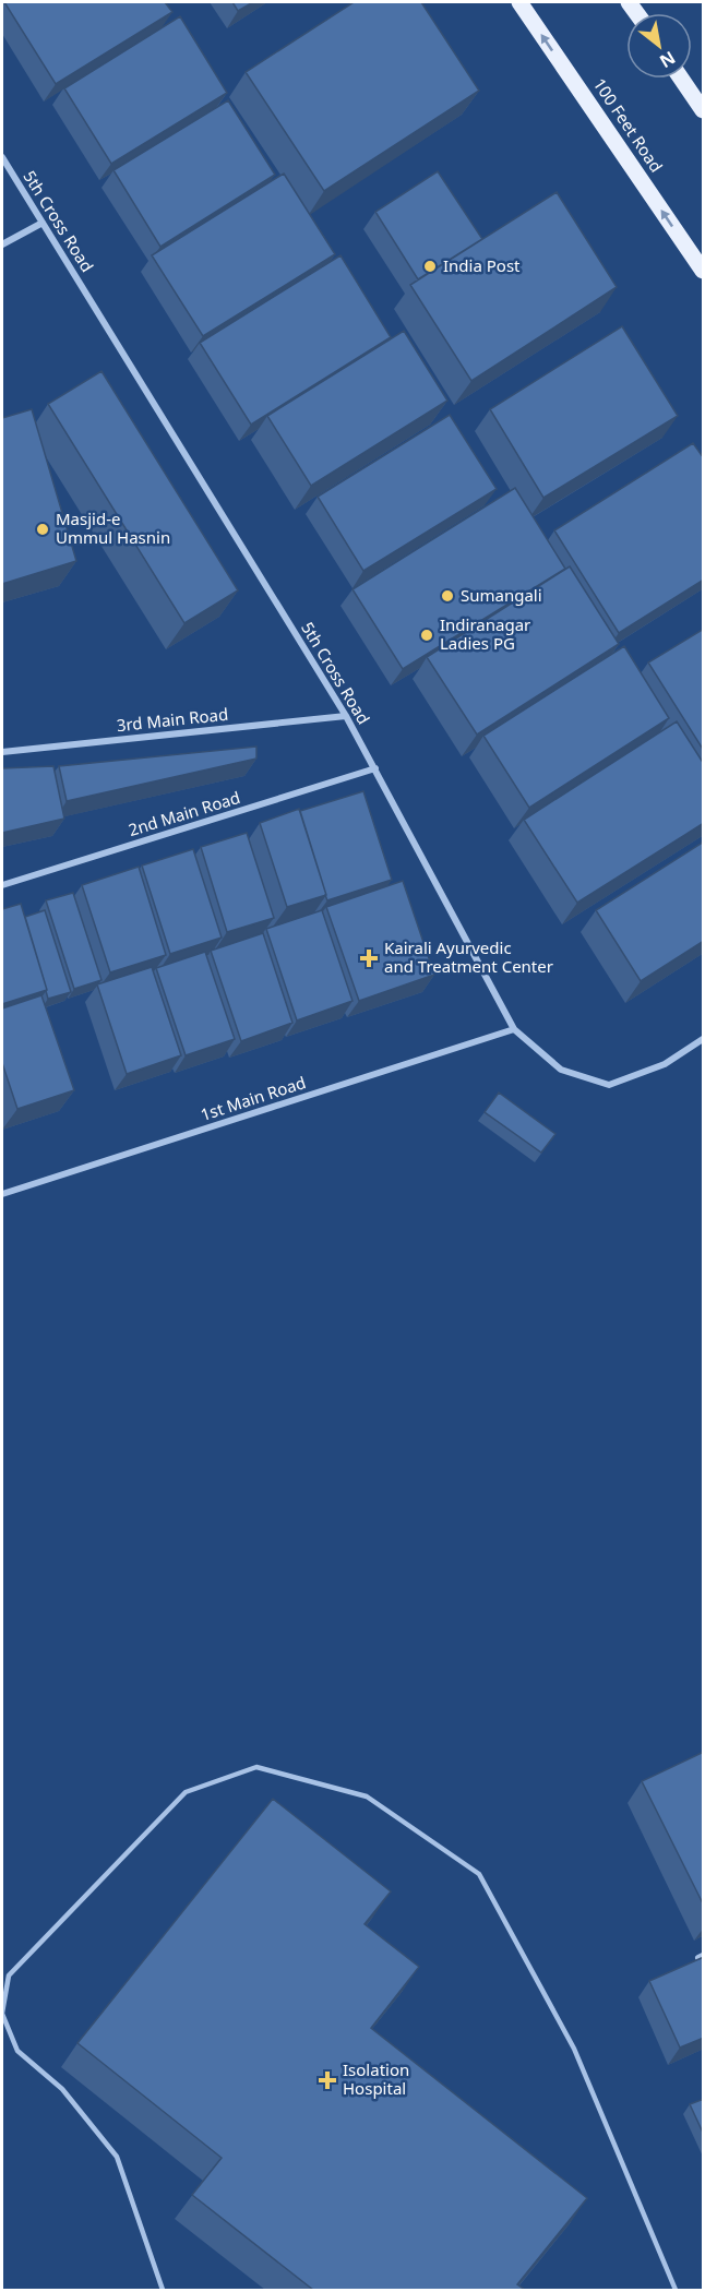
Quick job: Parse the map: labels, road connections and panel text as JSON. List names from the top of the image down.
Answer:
{
  "streets": {
    "main road": ["100 Feet Road"],
    "street": [
      "5th Cross Road",
      "3rd Main Road",
      "2nd Main Road",
      "1st Main Road"
    ]
  },
  "crossings": [
    ["5th Cross Road", "3rd Main Road"],
    ["5th Cross Road", "2nd Main Road"],
    ["5th Cross Road", "1st Main Road"]
  ],
  "one_way": ["100 Feet Road"],
  "places": {
    "other": [
      "India Post",
      "Masjid-e Ummul Hasnin",
      "Sumangali",
      "Indiranagar Ladies PG"
    ],
    "health": ["Kairali Ayurvedic and Treatment Center", "Isolation Hospital"]
  },
  "north": "bottom right"
}
